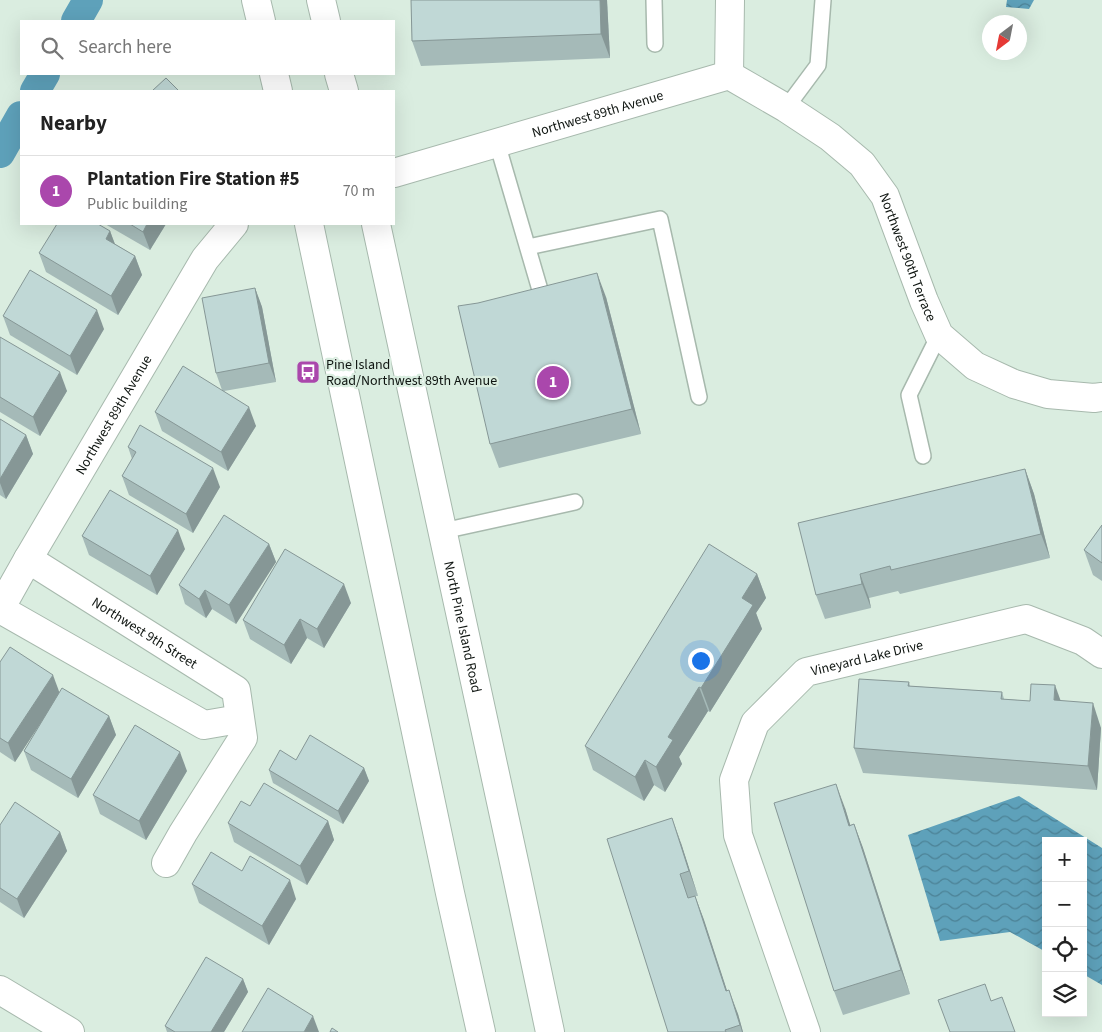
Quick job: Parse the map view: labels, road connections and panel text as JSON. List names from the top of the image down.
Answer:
{
  "streets": {
    "street": [
      "Northwest 89th Avenue",
      "Northwest 90th Terrace",
      "North Pine Island Road",
      "Northwest 9th Street",
      "Vineyard Lake Drive"
    ]
  },
  "crossings": [
    ["Northwest 89th Avenue", "Northwest 90th Terrace"],
    ["Northwest 89th Avenue", "Northwest 9th Street"]
  ],
  "places": {
    "bus stop": ["Pine Island Road/Northwest 89th Avenue"]
  },
  "north": "bottom left",
  "page": {
    "search": "Search here",
    "heading": "Nearby",
    "list": [
      {
        "mark": "1",
        "name": "Plantation Fire Station #5",
        "note": "Public building",
        "value": "70 m"
      }
    ],
    "pins": "1",
    "map_buttons": ["+", "−"]
  }
}
